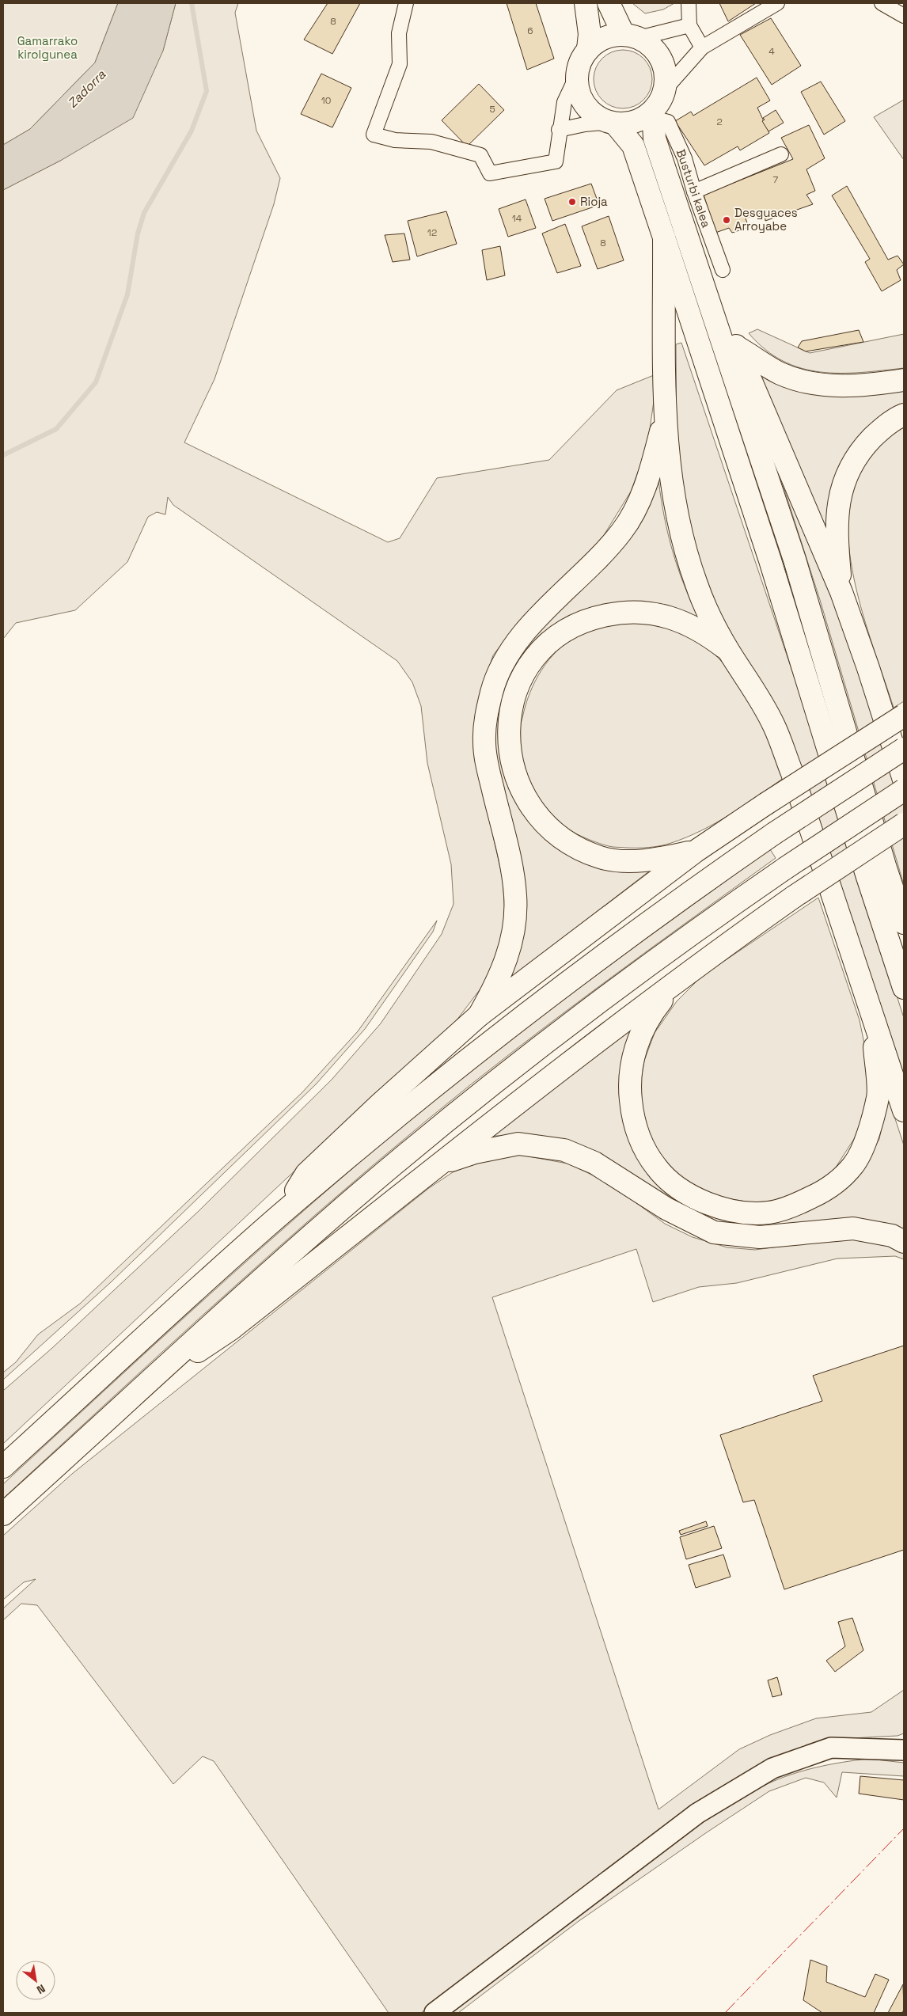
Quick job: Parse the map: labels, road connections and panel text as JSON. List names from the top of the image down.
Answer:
{
  "streets": {
    "street": ["Busturbi kalea"]
  },
  "water": ["Zadorra"],
  "parks": ["Gamarrako kirolgunea"],
  "places": ["Rioja", "Desguaces Arroyabe"],
  "house_numbers": [
    "8",
    "6",
    "4",
    "10",
    "5",
    "2",
    "7",
    "14",
    "12",
    "8"
  ],
  "north": "bottom right"
}
